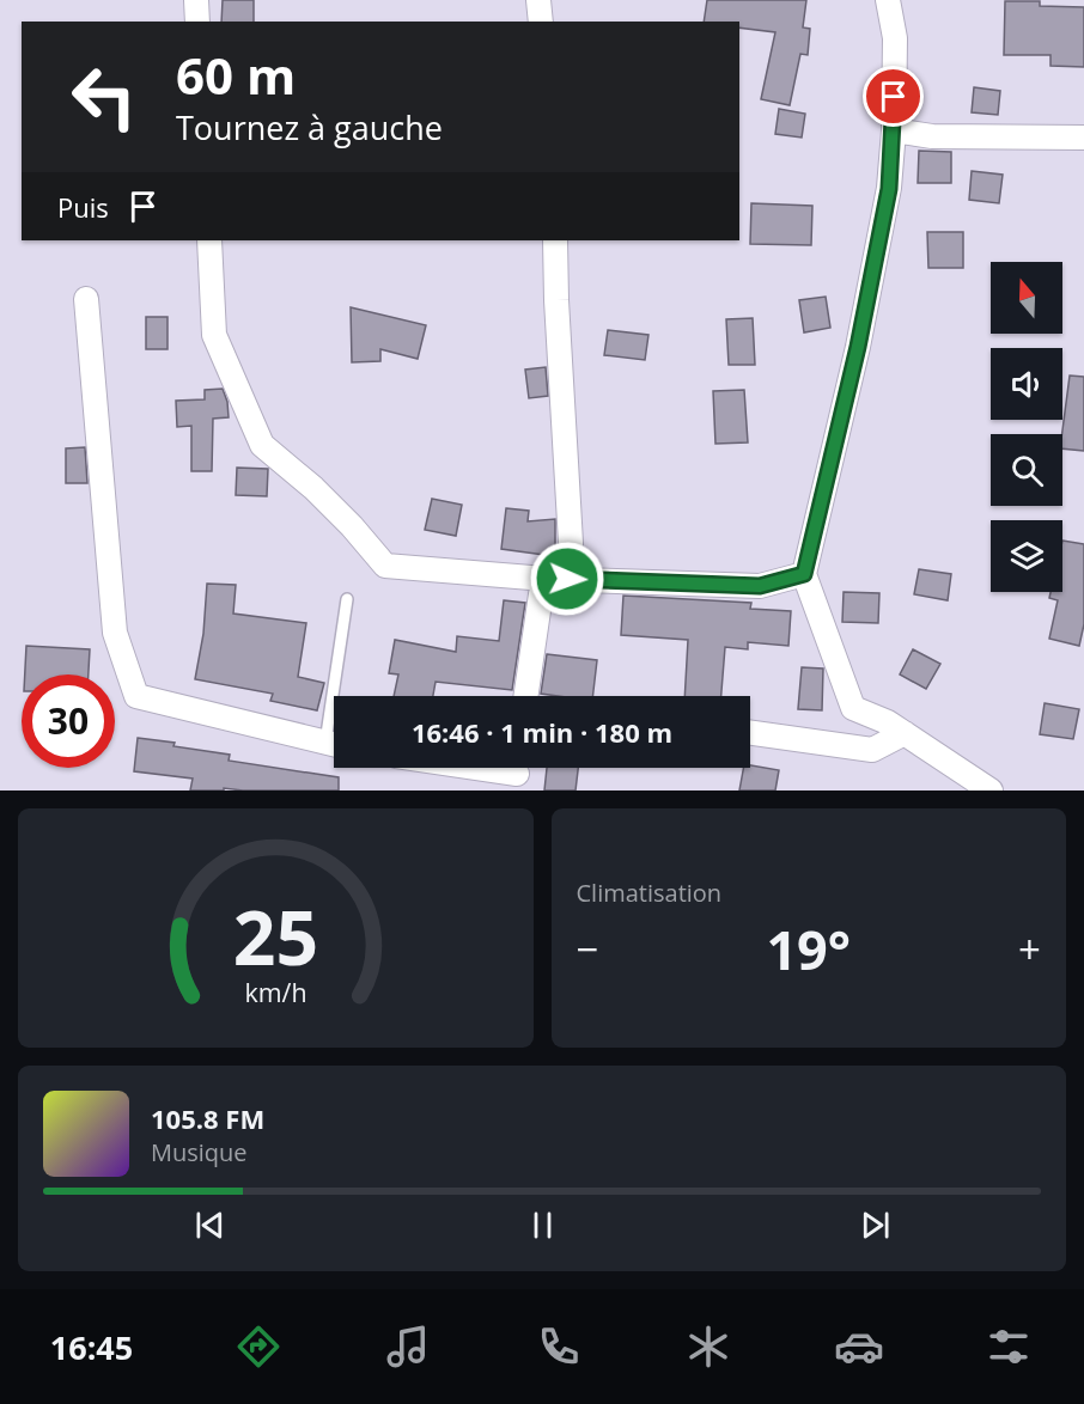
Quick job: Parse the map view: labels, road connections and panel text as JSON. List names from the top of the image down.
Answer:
{
  "north": "top",
  "page": {
    "turn": ["60 m", "Tournez à gauche"],
    "then": "Puis",
    "limit": "30",
    "trip": "16:46 · 1 min · 180 m",
    "tile": "Climatisation",
    "heat": ["−", "19°", "+"],
    "song": ["105.8 FM", "Musique"],
    "tabs": "16:45",
    "gauge": ["25", "km/h"]
  }
}
